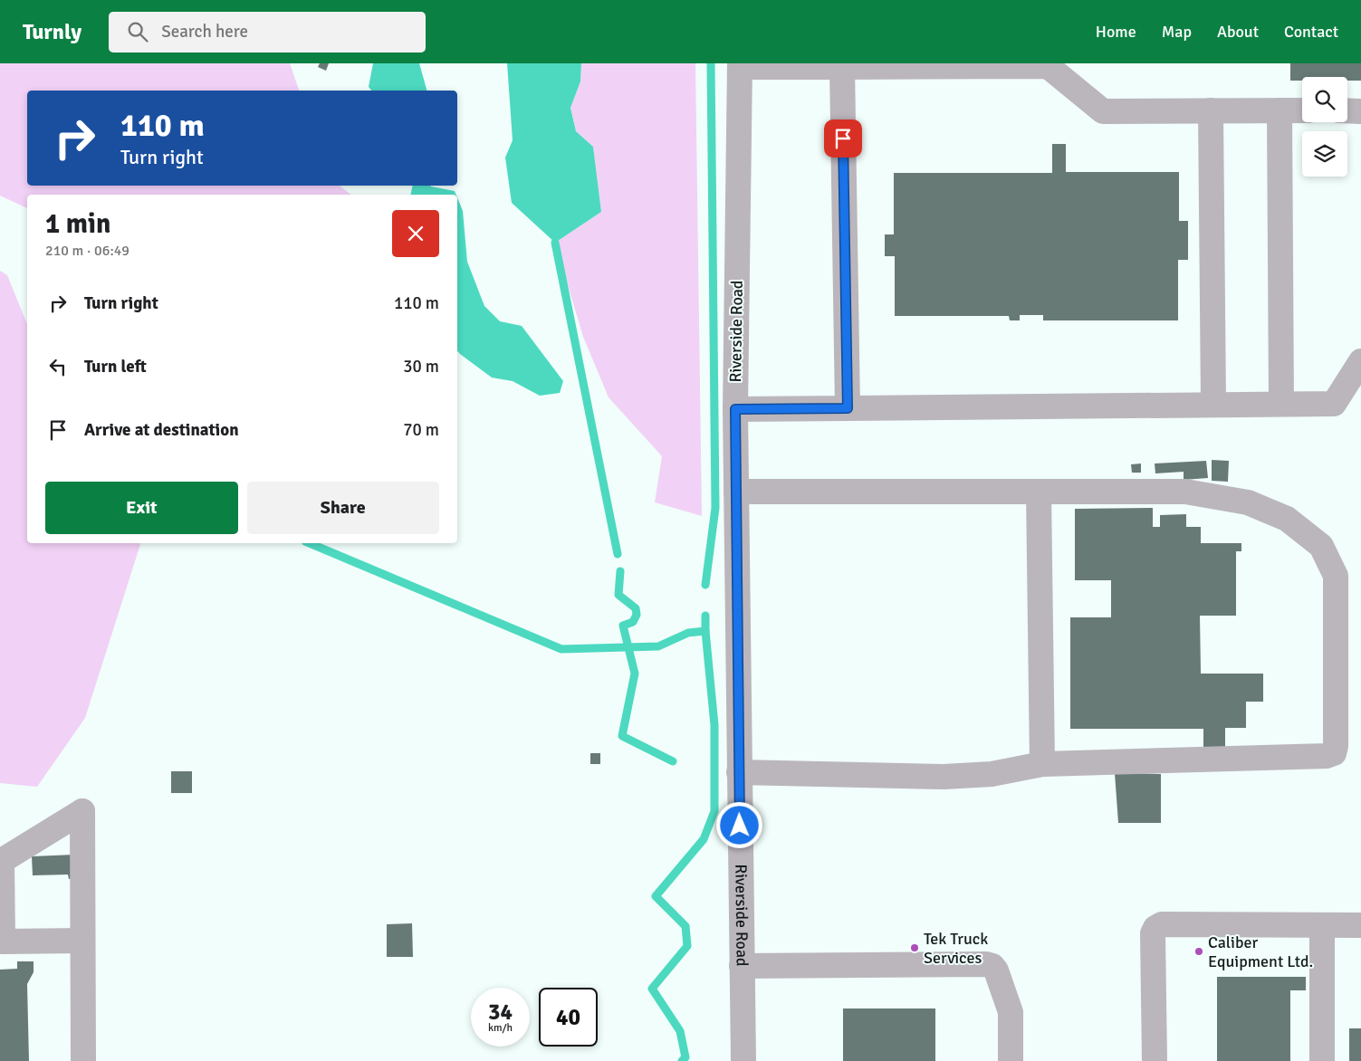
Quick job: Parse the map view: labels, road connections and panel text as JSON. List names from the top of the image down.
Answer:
{
  "streets": {
    "street": ["Riverside Road"]
  },
  "places": ["Tek Truck Services", "Caliber Equipment Ltd."],
  "page": {
    "header": "Turnly",
    "search": "Search here",
    "nav": [
      "Home",
      "Map",
      "About",
      "Contact"
    ],
    "turn": ["110 m", "Turn right"],
    "heading": ["1 min", "210 m · 06:49"],
    "list": [
      {
        "name": "Turn right",
        "value": "110 m"
      },
      {
        "name": "Turn left",
        "value": "30 m"
      },
      {
        "name": "Arrive at destination",
        "value": "70 m"
      }
    ],
    "buttons": ["Exit", "Share"],
    "speed": "34 km/h",
    "limit": "40"
  }
}
